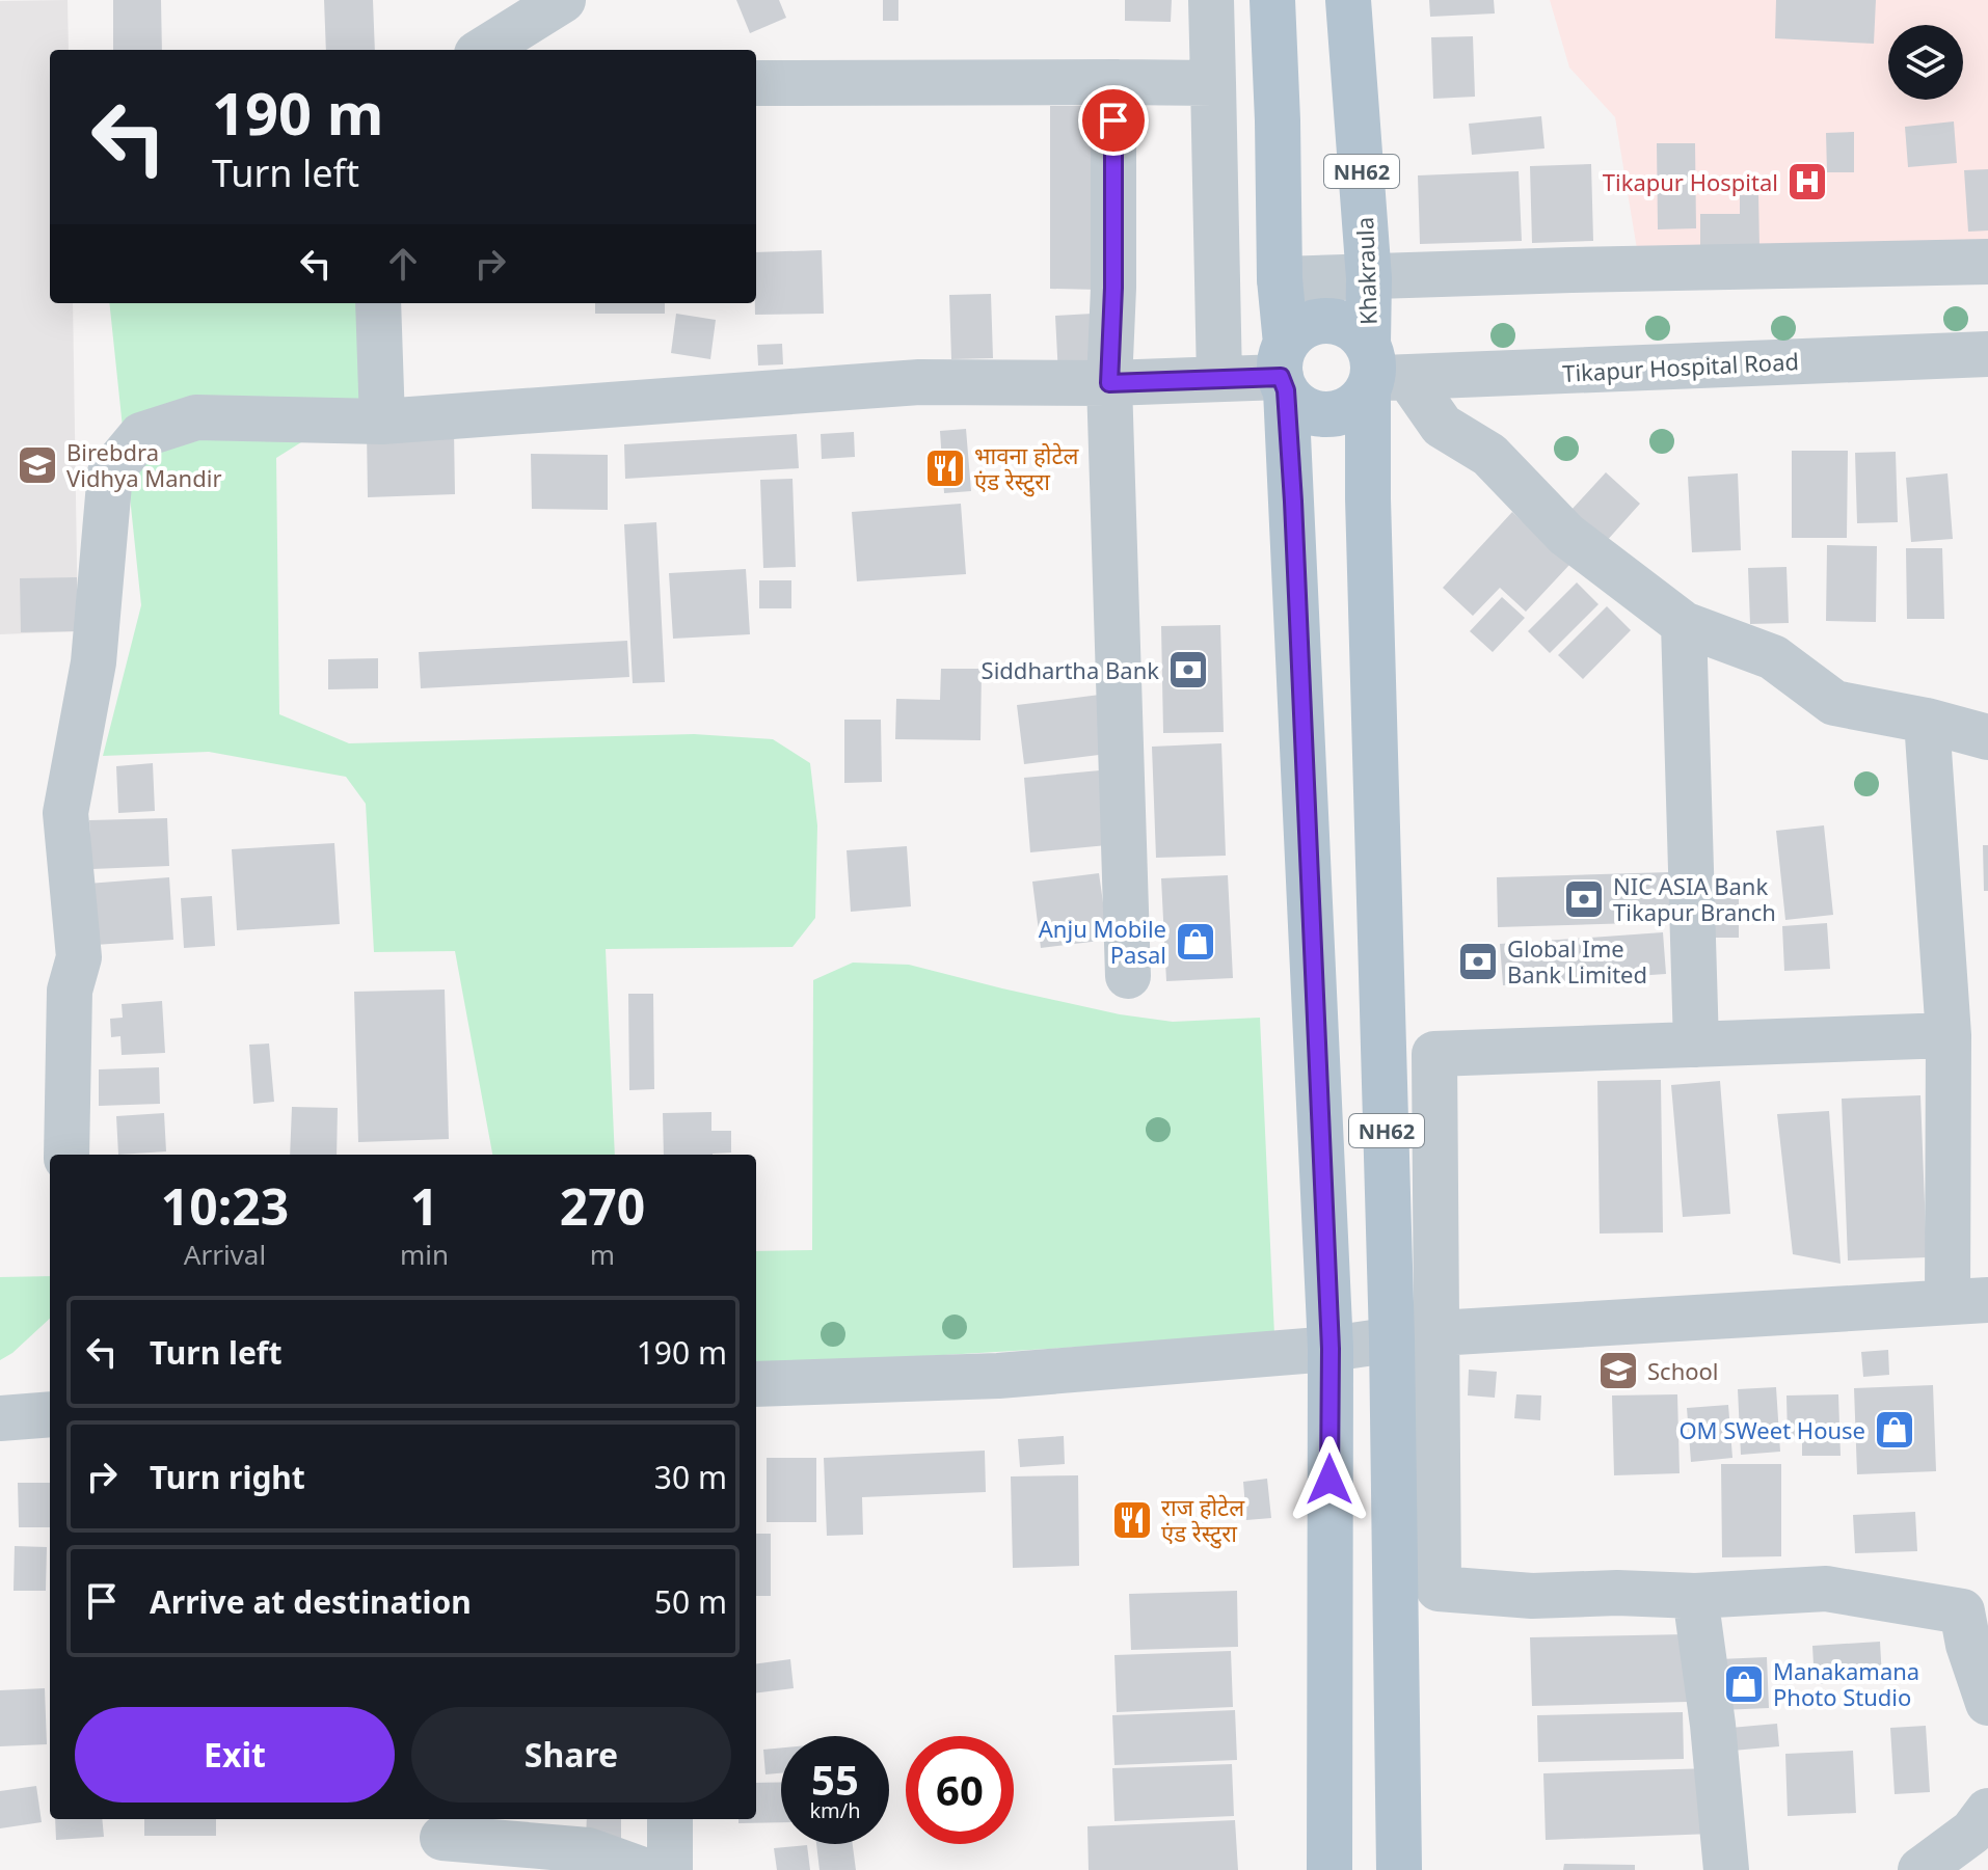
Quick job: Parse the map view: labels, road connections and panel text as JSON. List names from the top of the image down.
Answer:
{
  "streets": {
    "main road": ["NH62", "Khakraula"],
    "street": ["Tikapur Hospital Road"]
  },
  "crossings": [
    ["NH62", "Khakraula"],
    ["NH62", "Tikapur Hospital Road"],
    ["Khakraula", "Tikapur Hospital Road"]
  ],
  "places": {
    "hospital": ["Tikapur Hospital"],
    "school or university": ["Birebdra Vidhya Mandir", "School"],
    "restaurant": ["भावना होटेल एंड रेस्टुरा", "राज होटेल एंड रेस्टुरा"],
    "bank": ["Siddhartha Bank", "NIC ASIA Bank Tikapur Branch", "Global Ime Bank Limited"],
    "shop": ["Anju Mobile Pasal", "OM SWeet House", "Manakamana Photo Studio"]
  },
  "page": {
    "turn": ["190 m", "Turn left"],
    "eta": [
      "10:23",
      "Arrival",
      "1",
      "min",
      "270",
      "m"
    ],
    "list": [
      {
        "name": "Turn left",
        "value": "190 m"
      },
      {
        "name": "Turn right",
        "value": "30 m"
      },
      {
        "name": "Arrive at destination",
        "value": "50 m"
      }
    ],
    "buttons": ["Exit", "Share"],
    "speed": "55 km/h",
    "limit": "60"
  }
}
